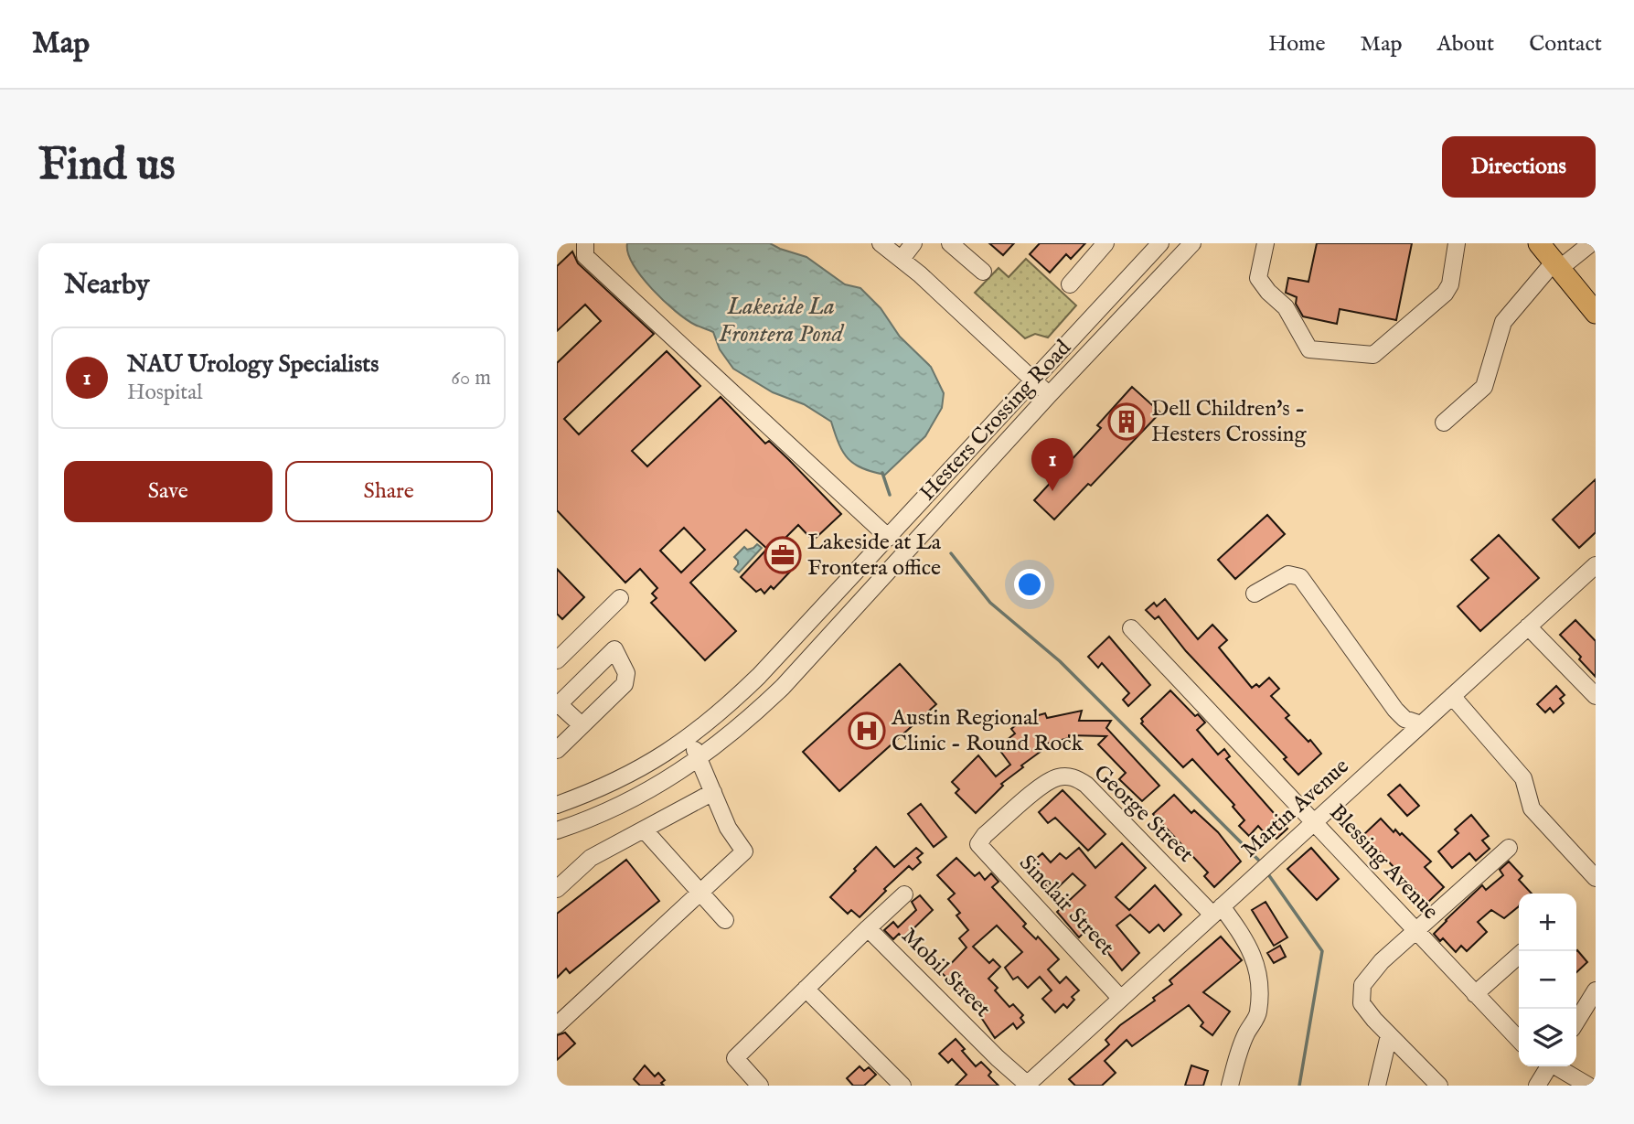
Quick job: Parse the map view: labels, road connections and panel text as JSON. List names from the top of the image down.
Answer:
{
  "streets": {
    "street": [
      "Hesters Crossing Road",
      "Martin Avenue",
      "George Street",
      "Blessing Avenue",
      "Sinclair Street",
      "Mobil Street"
    ]
  },
  "crossings": [
    ["Martin Avenue", "George Street"],
    ["Martin Avenue", "Blessing Avenue"],
    ["Martin Avenue", "Sinclair Street"],
    ["Martin Avenue", "Mobil Street"],
    ["George Street", "Sinclair Street"]
  ],
  "water": ["Lakeside La Frontera Pond"],
  "places": {
    "building": ["Dell Children's - Hesters Crossing"],
    "office": ["Lakeside at La Frontera office"],
    "hospital": ["Austin Regional Clinic - Round Rock"]
  },
  "page": {
    "header": "Map",
    "nav": [
      "Home",
      "Map",
      "About",
      "Contact"
    ],
    "buttons": [
      "Directions",
      ["Save", "Share"]
    ],
    "title": "Find us",
    "heading": "Nearby",
    "list": [
      {
        "mark": "1",
        "name": "NAU Urology Specialists",
        "note": "Hospital",
        "value": "60 m"
      }
    ],
    "pins": "1",
    "map_buttons": ["+", "−"]
  }
}
